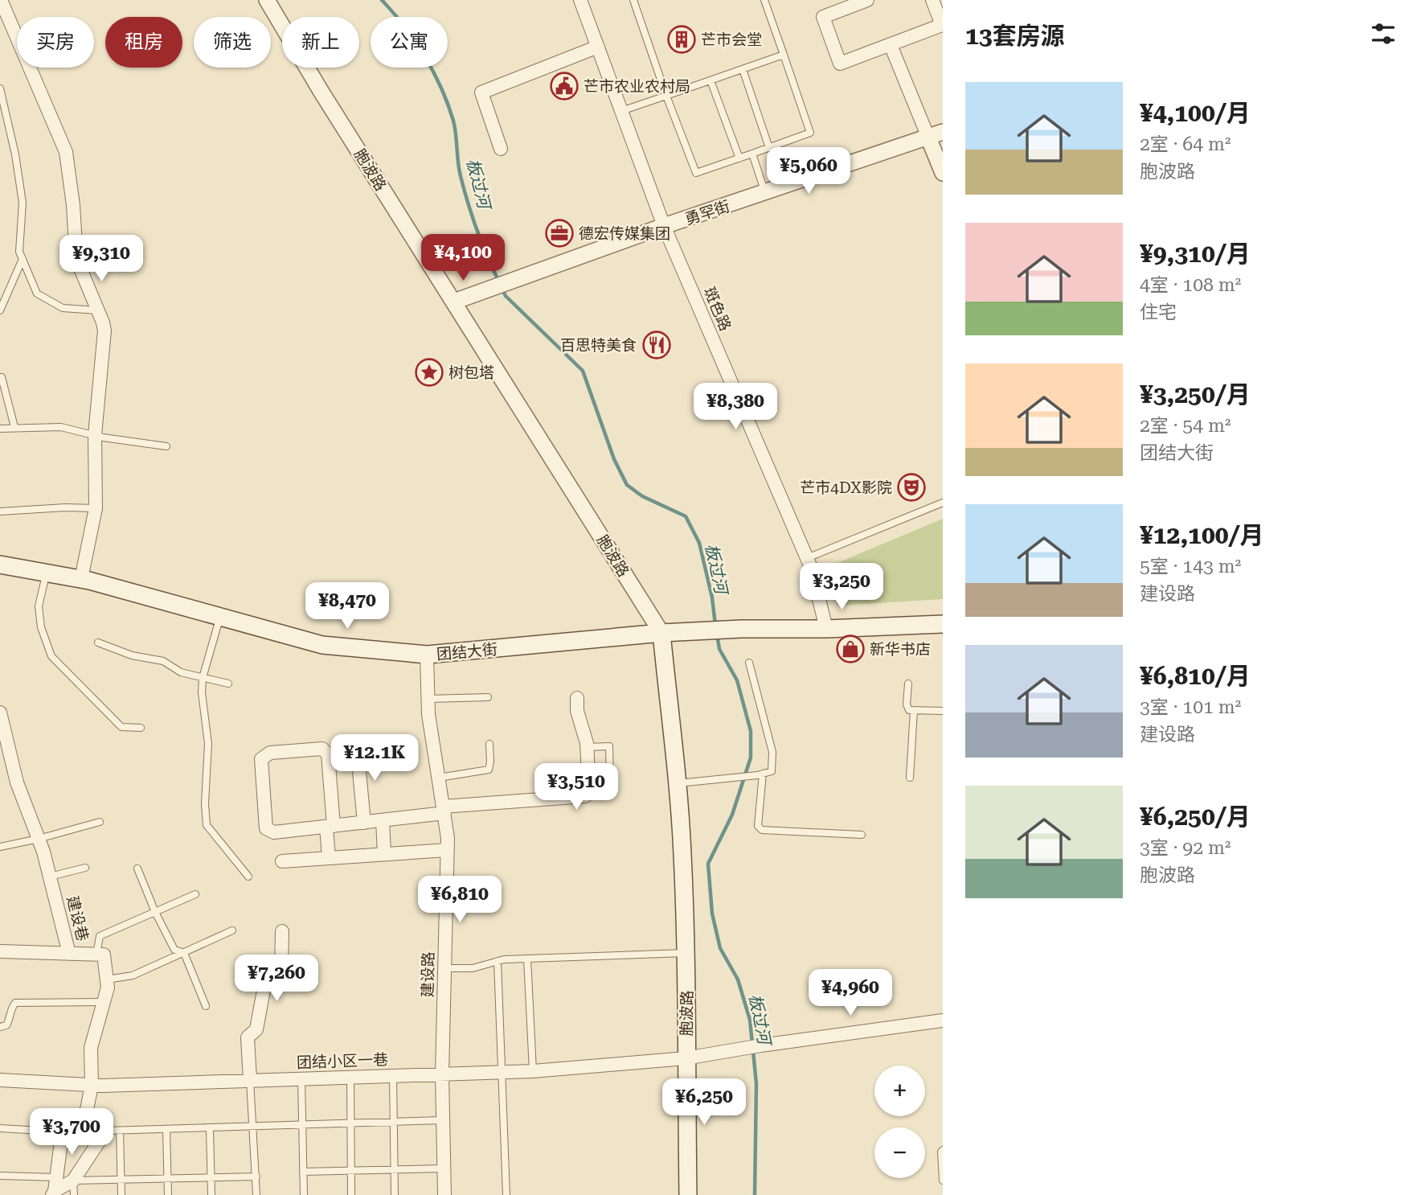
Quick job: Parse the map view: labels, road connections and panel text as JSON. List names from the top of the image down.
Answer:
{
  "streets": {
    "main road": ["胞波路", "团结大街"],
    "street": [
      "勇罕街",
      "斑色路",
      "建设巷",
      "建设路",
      "团结小区一巷"
    ]
  },
  "crossings": [
    ["胞波路", "勇罕街"],
    ["胞波路", "团结大街"],
    ["胞波路", "团结小区一巷"],
    ["勇罕街", "斑色路"],
    ["斑色路", "团结大街"],
    ["团结大街", "建设路"],
    ["建设巷", "团结小区一巷"],
    ["建设路", "团结小区一巷"]
  ],
  "water": ["板过河"],
  "places": {
    "building": ["芒市会堂"],
    "public building": ["芒市农业农村局"],
    "office": ["德宏传媒集团"],
    "restaurant": ["百思特美食"],
    "place": ["树包塔"],
    "theatre": ["芒市4DX影院"],
    "shop": ["新华书店"]
  },
  "page": {
    "heading": "13套房源",
    "chip": [
      "买房",
      "租房",
      "筛选",
      "新上",
      "公寓"
    ],
    "list": [
      {
        "name": "¥4,100/月",
        "note": "2室 · 64 m² · 胞波路"
      },
      {
        "name": "¥9,310/月",
        "note": "4室 · 108 m² · 住宅"
      },
      {
        "name": "¥3,250/月",
        "note": "2室 · 54 m² · 团结大街"
      },
      {
        "name": "¥12,100/月",
        "note": "5室 · 143 m² · 建设路"
      },
      {
        "name": "¥6,810/月",
        "note": "3室 · 101 m² · 建设路"
      },
      {
        "name": "¥6,250/月",
        "note": "3室 · 92 m² · 胞波路"
      }
    ],
    "price": [
      "¥5,060",
      "¥4,100",
      "¥9,310",
      "¥8,380",
      "¥3,250",
      "¥8,470",
      "¥12.1K",
      "¥3,510",
      "¥6,810",
      "¥7,260",
      "¥4,960",
      "¥6,250",
      "¥3,700"
    ],
    "map_buttons": ["+", "−"]
  }
}
